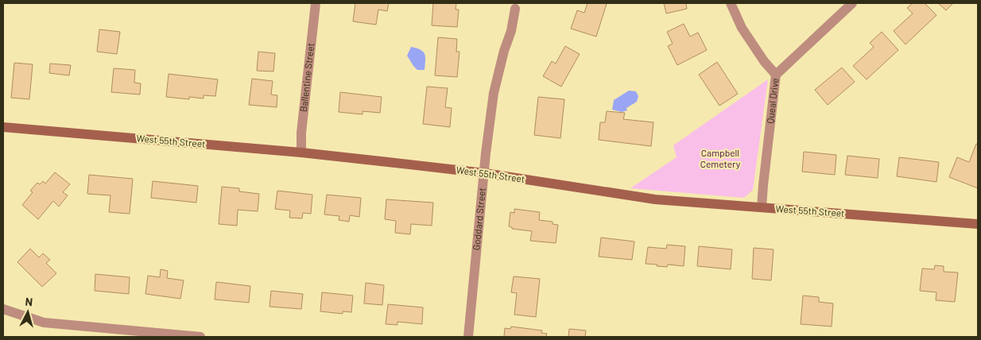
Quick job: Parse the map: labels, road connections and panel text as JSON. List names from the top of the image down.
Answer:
{
  "streets": {
    "street": [
      "Ballentine Street",
      "Queal Drive",
      "West 55th Street",
      "Goddard Street"
    ]
  },
  "crossings": [
    ["Ballentine Street", "West 55th Street"],
    ["Queal Drive", "West 55th Street"],
    ["West 55th Street", "Goddard Street"]
  ],
  "parks": ["Campbell Cemetery"],
  "north": "top"
}
